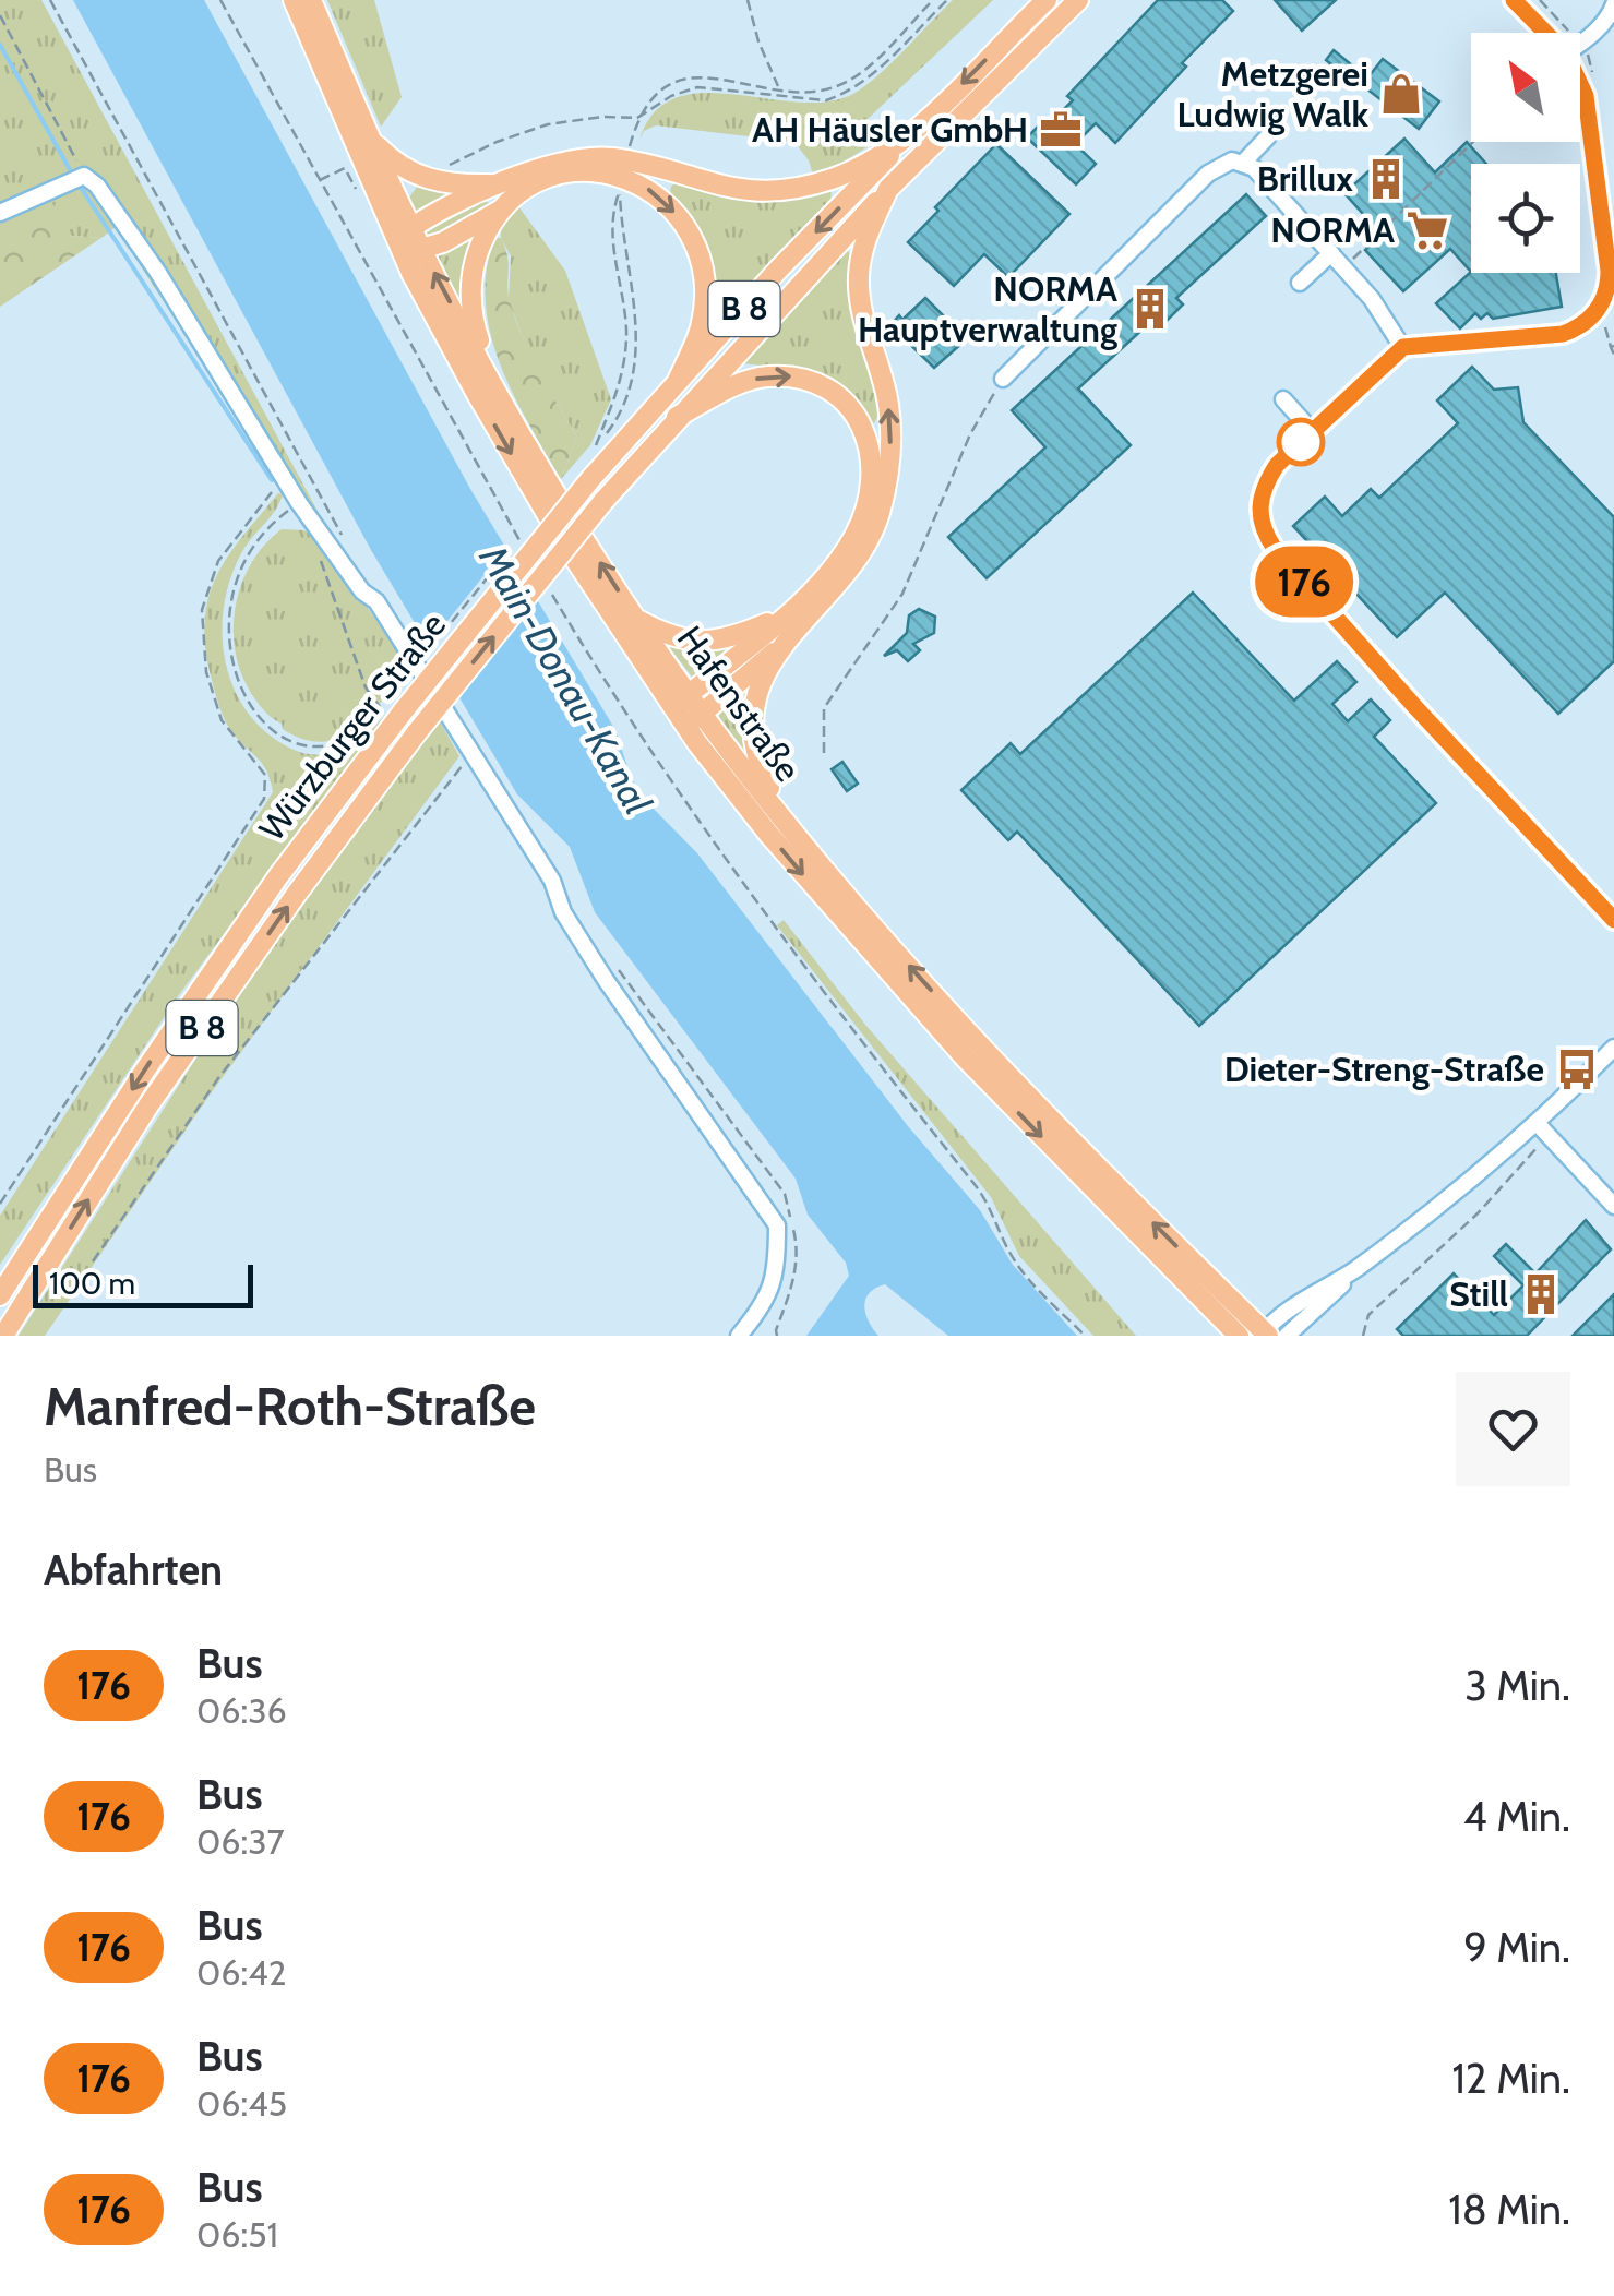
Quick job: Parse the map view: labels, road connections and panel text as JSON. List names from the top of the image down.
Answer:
{
  "streets": {
    "main road": ["B 8", "Hafenstraße", "Würzburger Straße"]
  },
  "crossings": [
    ["B 8", "Würzburger Straße"]
  ],
  "water": ["Main-Donau-Kanal"],
  "places": {
    "shop": ["Metzgerei Ludwig Walk"],
    "office": ["AH Häusler GmbH"],
    "building": ["Brillux", "NORMA Hauptverwaltung", "Still"],
    "supermarket": ["NORMA"],
    "bus stop": ["Dieter-Streng-Straße"]
  },
  "lines": ["bus line 176"],
  "scale_bar": "100 m",
  "north": "top left",
  "page": {
    "on_map": "176",
    "scale": "100 m",
    "heading": [
      ["Manfred-Roth-Straße", "Bus"],
      "Abfahrten"
    ],
    "list": [
      {
        "mark": "176",
        "name": "Bus",
        "note": "06:36",
        "value": "3 Min."
      },
      {
        "mark": "176",
        "name": "Bus",
        "note": "06:37",
        "value": "4 Min."
      },
      {
        "mark": "176",
        "name": "Bus",
        "note": "06:42",
        "value": "9 Min."
      },
      {
        "mark": "176",
        "name": "Bus",
        "note": "06:45",
        "value": "12 Min."
      },
      {
        "mark": "176",
        "name": "Bus",
        "note": "06:51",
        "value": "18 Min."
      }
    ]
  }
}
